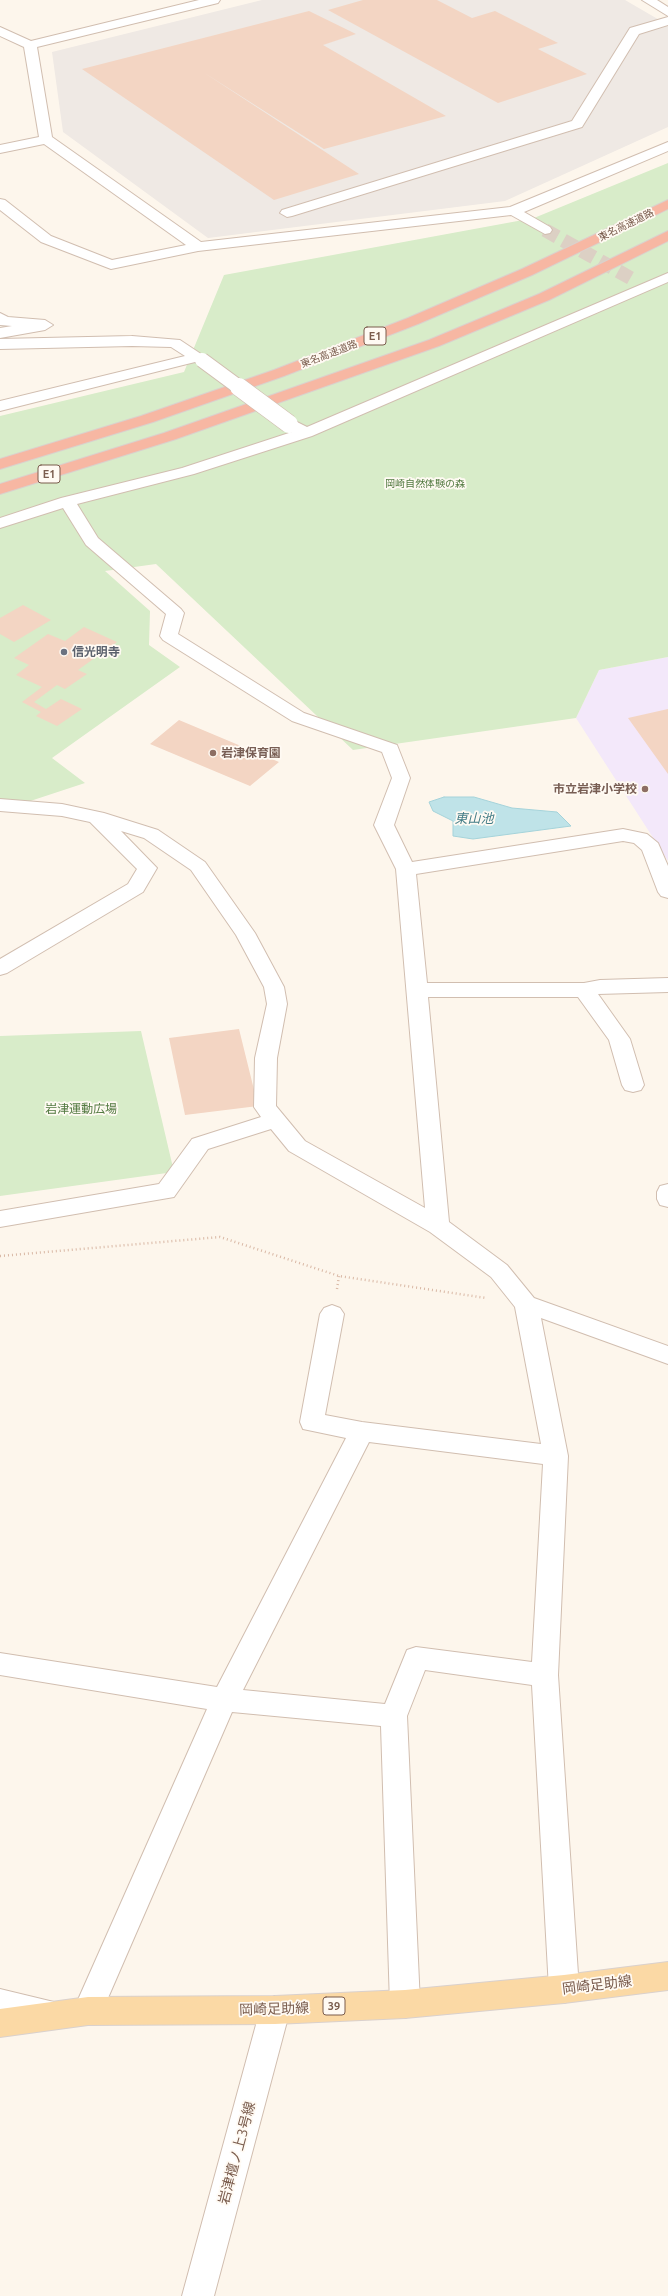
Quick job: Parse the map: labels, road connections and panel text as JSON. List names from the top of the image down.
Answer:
{
  "streets": {
    "highway": ["東名高速道路", "E1"],
    "main road": ["岡崎足助線", "39"],
    "street": ["岩津檀ノ上3号線"]
  },
  "crossings": [
    ["岡崎足助線", "岩津檀ノ上3号線"]
  ],
  "water": ["東山池"],
  "parks": ["岡崎自然体験の森", "岩津運動広場"],
  "places": ["信光明寺", "岩津保育園", "市立岩津小学校"]
}
